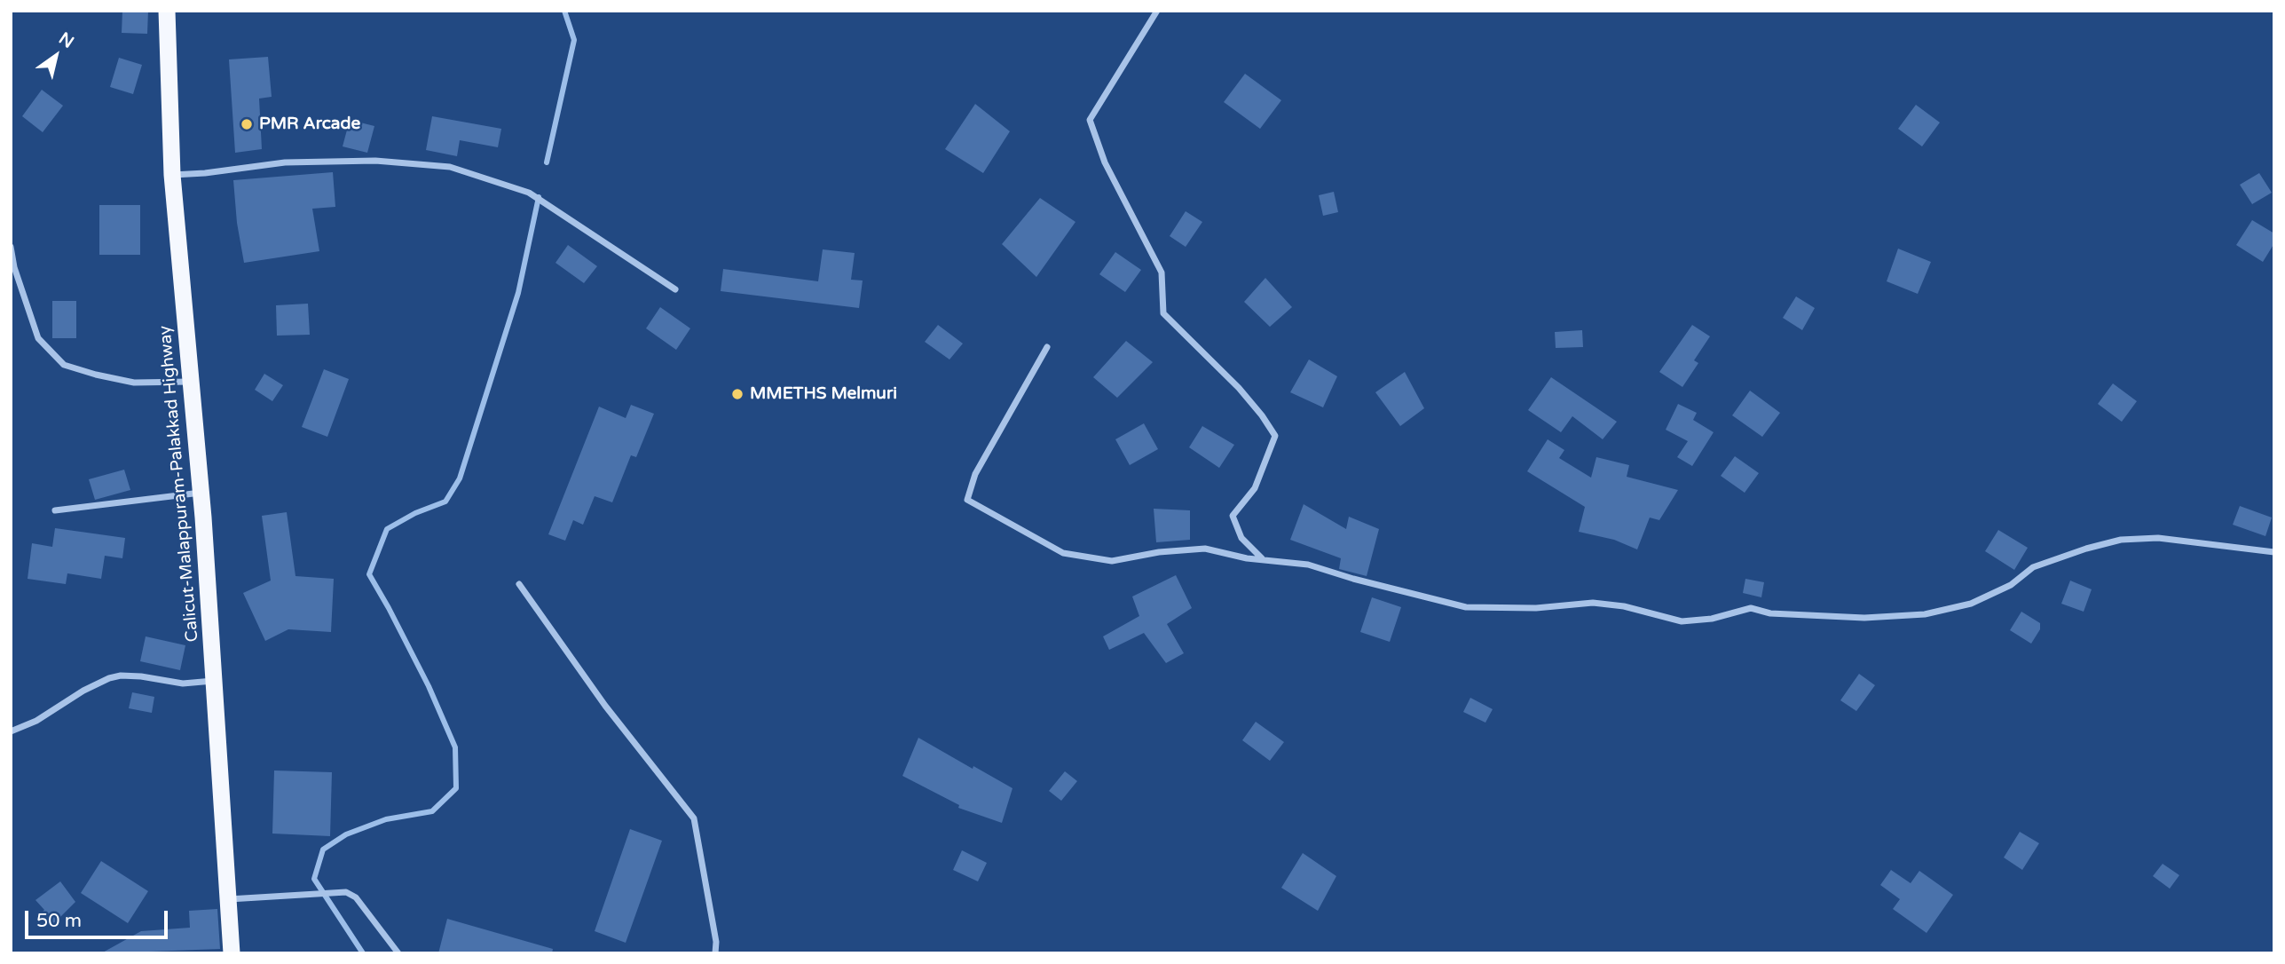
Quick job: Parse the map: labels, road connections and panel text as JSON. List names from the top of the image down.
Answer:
{
  "streets": {
    "highway": ["Calicut-Malappuram-Palakkad Highway"]
  },
  "places": ["PMR Arcade", "MMETHS Melmuri"],
  "scale_bar": "50 m",
  "north": "top right"
}
